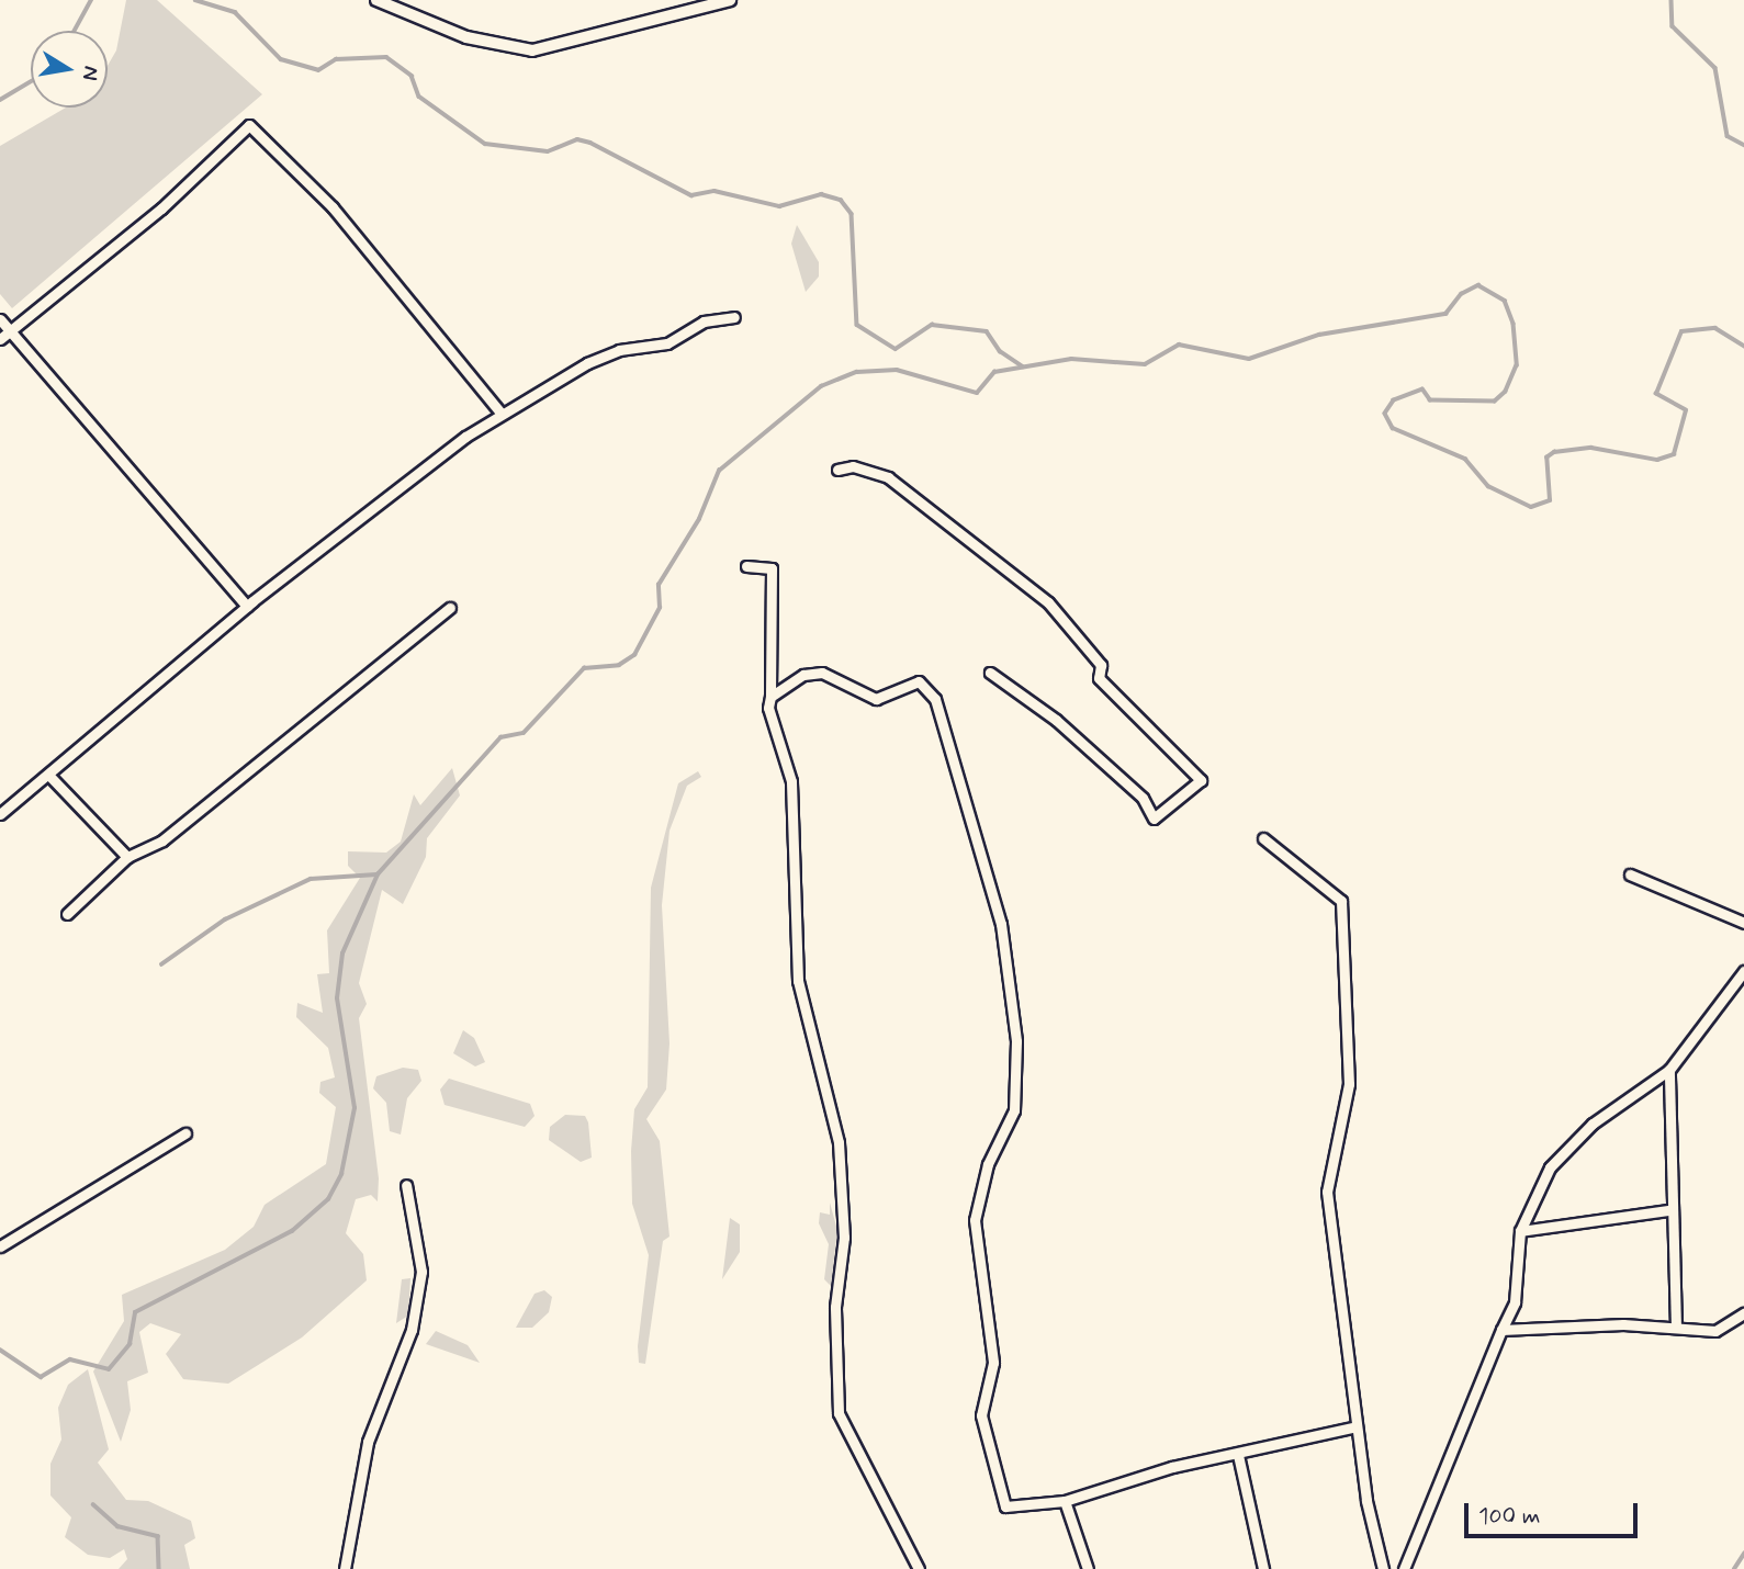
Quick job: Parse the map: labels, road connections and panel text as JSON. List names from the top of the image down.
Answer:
{
  "scale_bar": "100 m",
  "north": "right"
}
